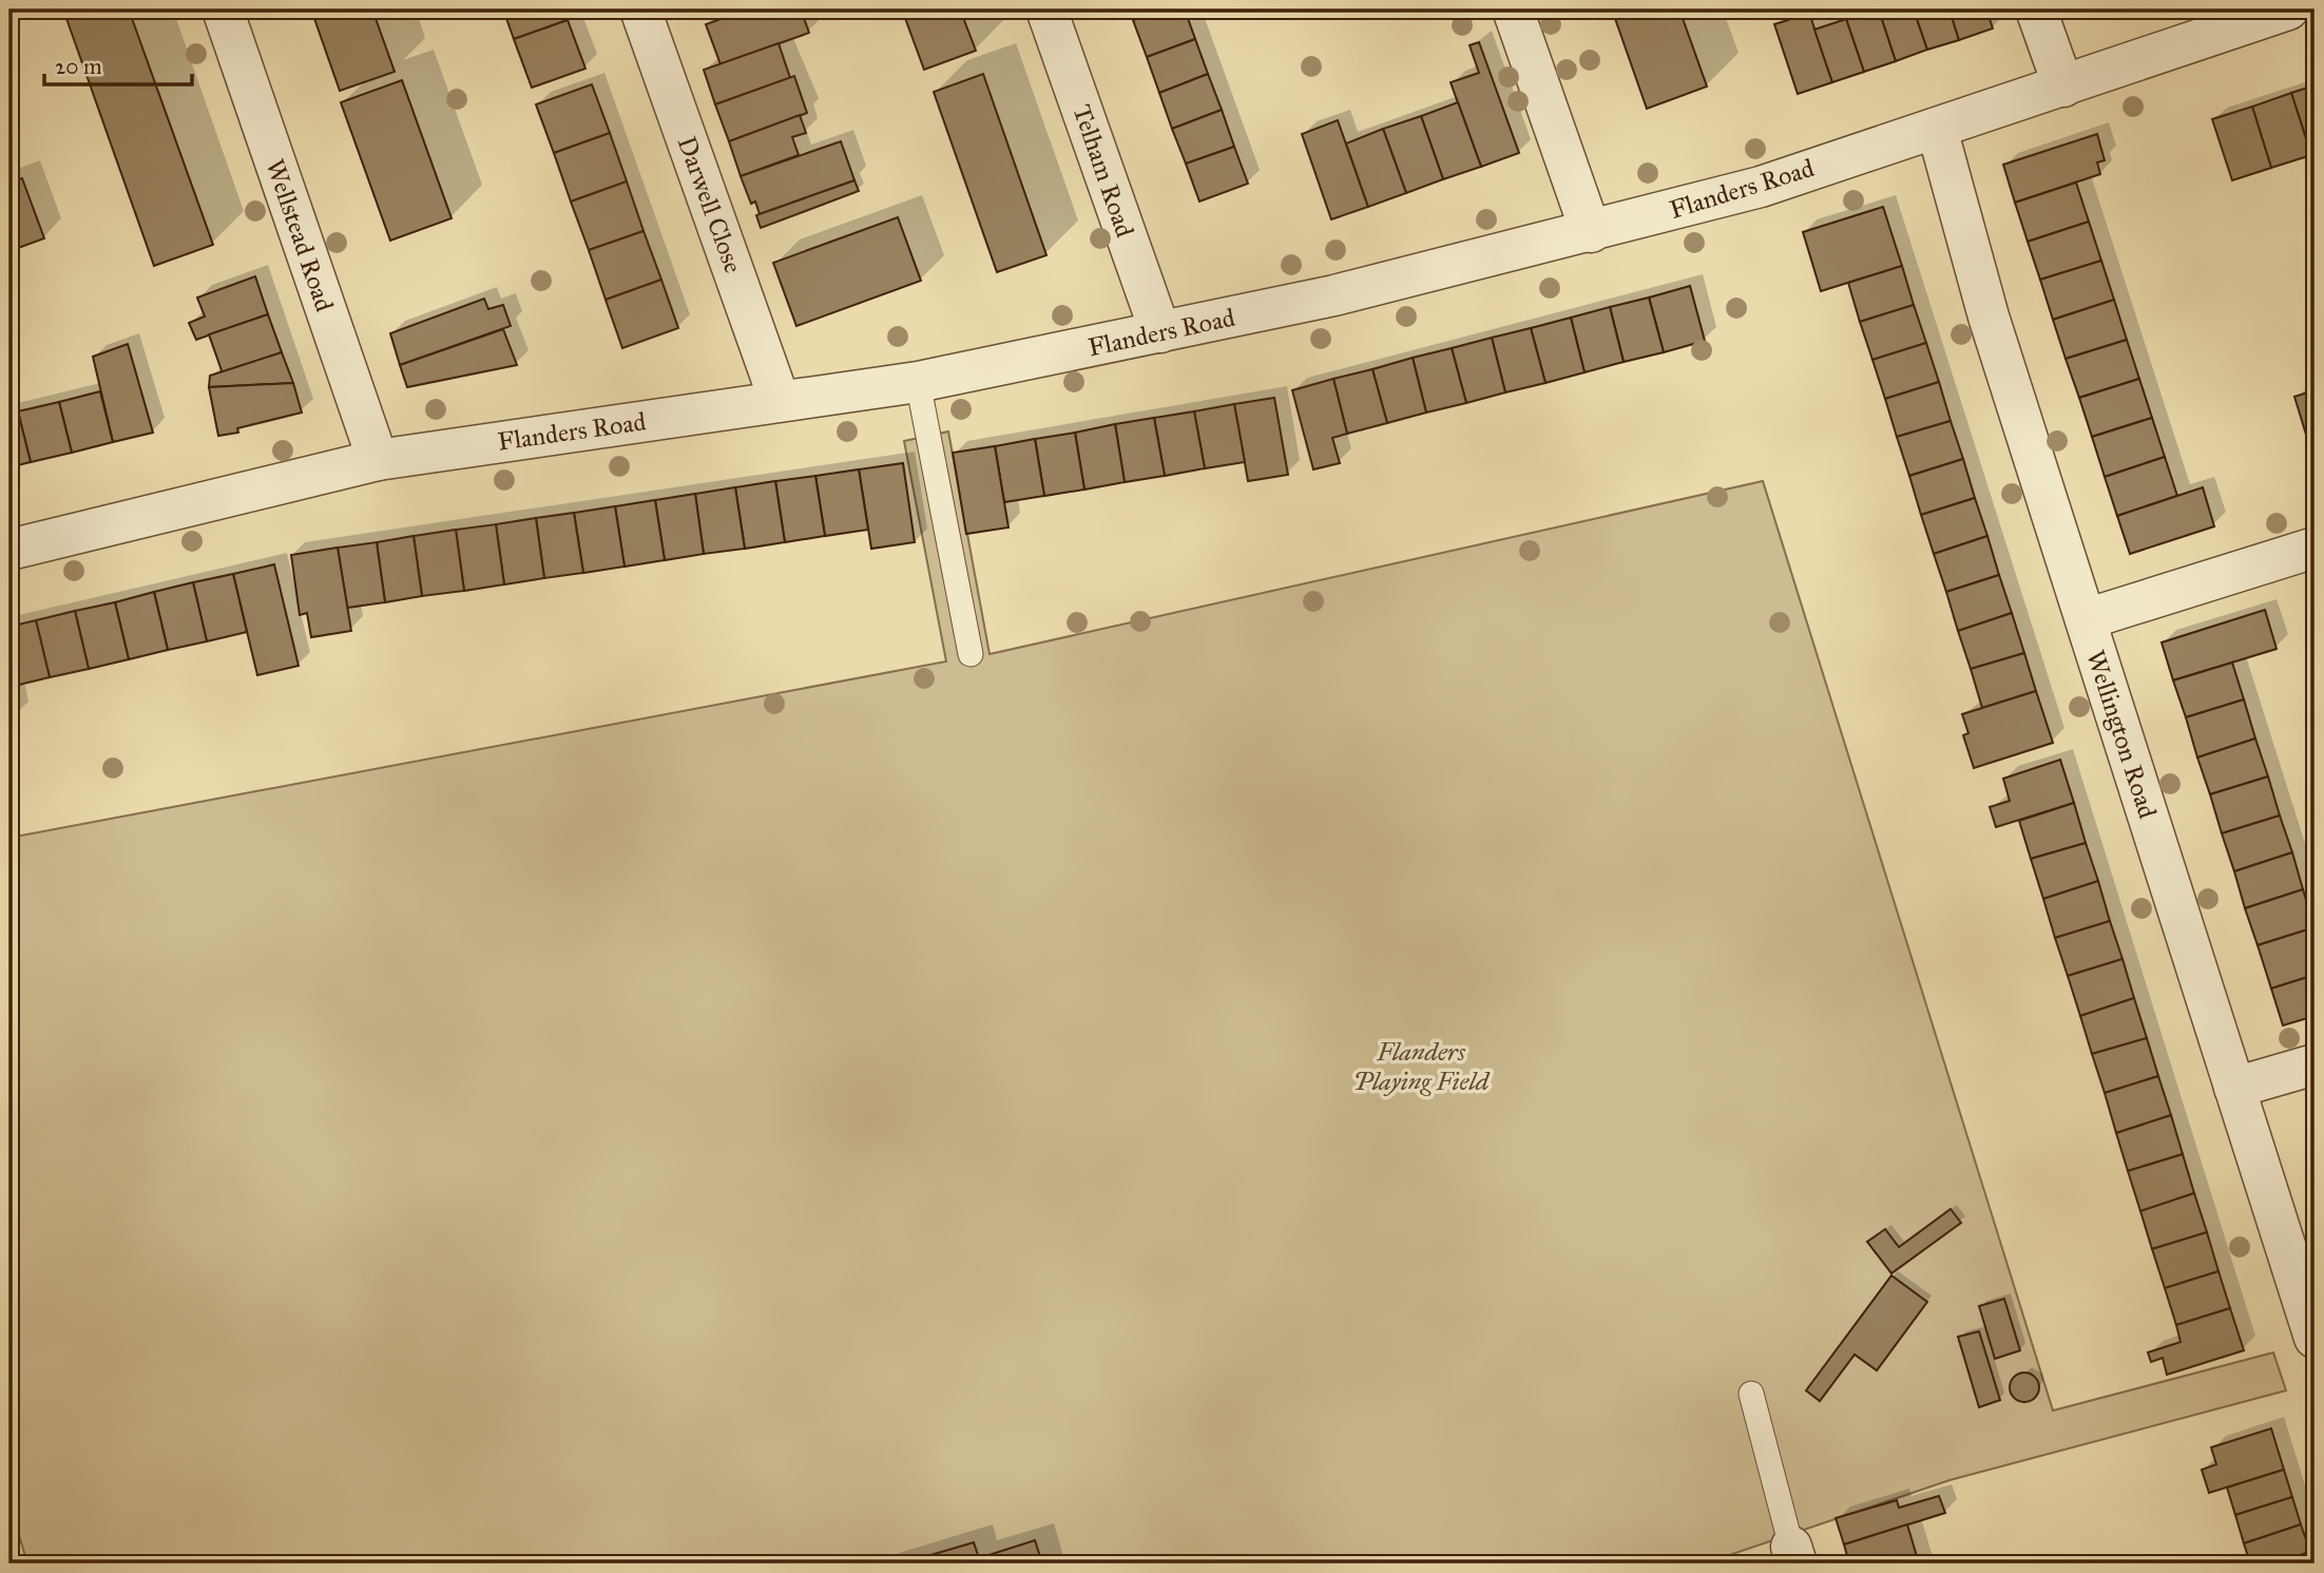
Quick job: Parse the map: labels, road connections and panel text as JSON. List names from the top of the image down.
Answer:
{
  "streets": {
    "street": [
      "Telham Road",
      "Flanders Road",
      "Darwell Close",
      "Wellstead Road",
      "Wellington Road"
    ]
  },
  "crossings": [
    ["Telham Road", "Flanders Road"],
    ["Flanders Road", "Darwell Close"],
    ["Flanders Road", "Wellstead Road"],
    ["Flanders Road", "Wellington Road"]
  ],
  "parks": ["Flanders Playing Field"],
  "scale_bar": "20 m"
}
